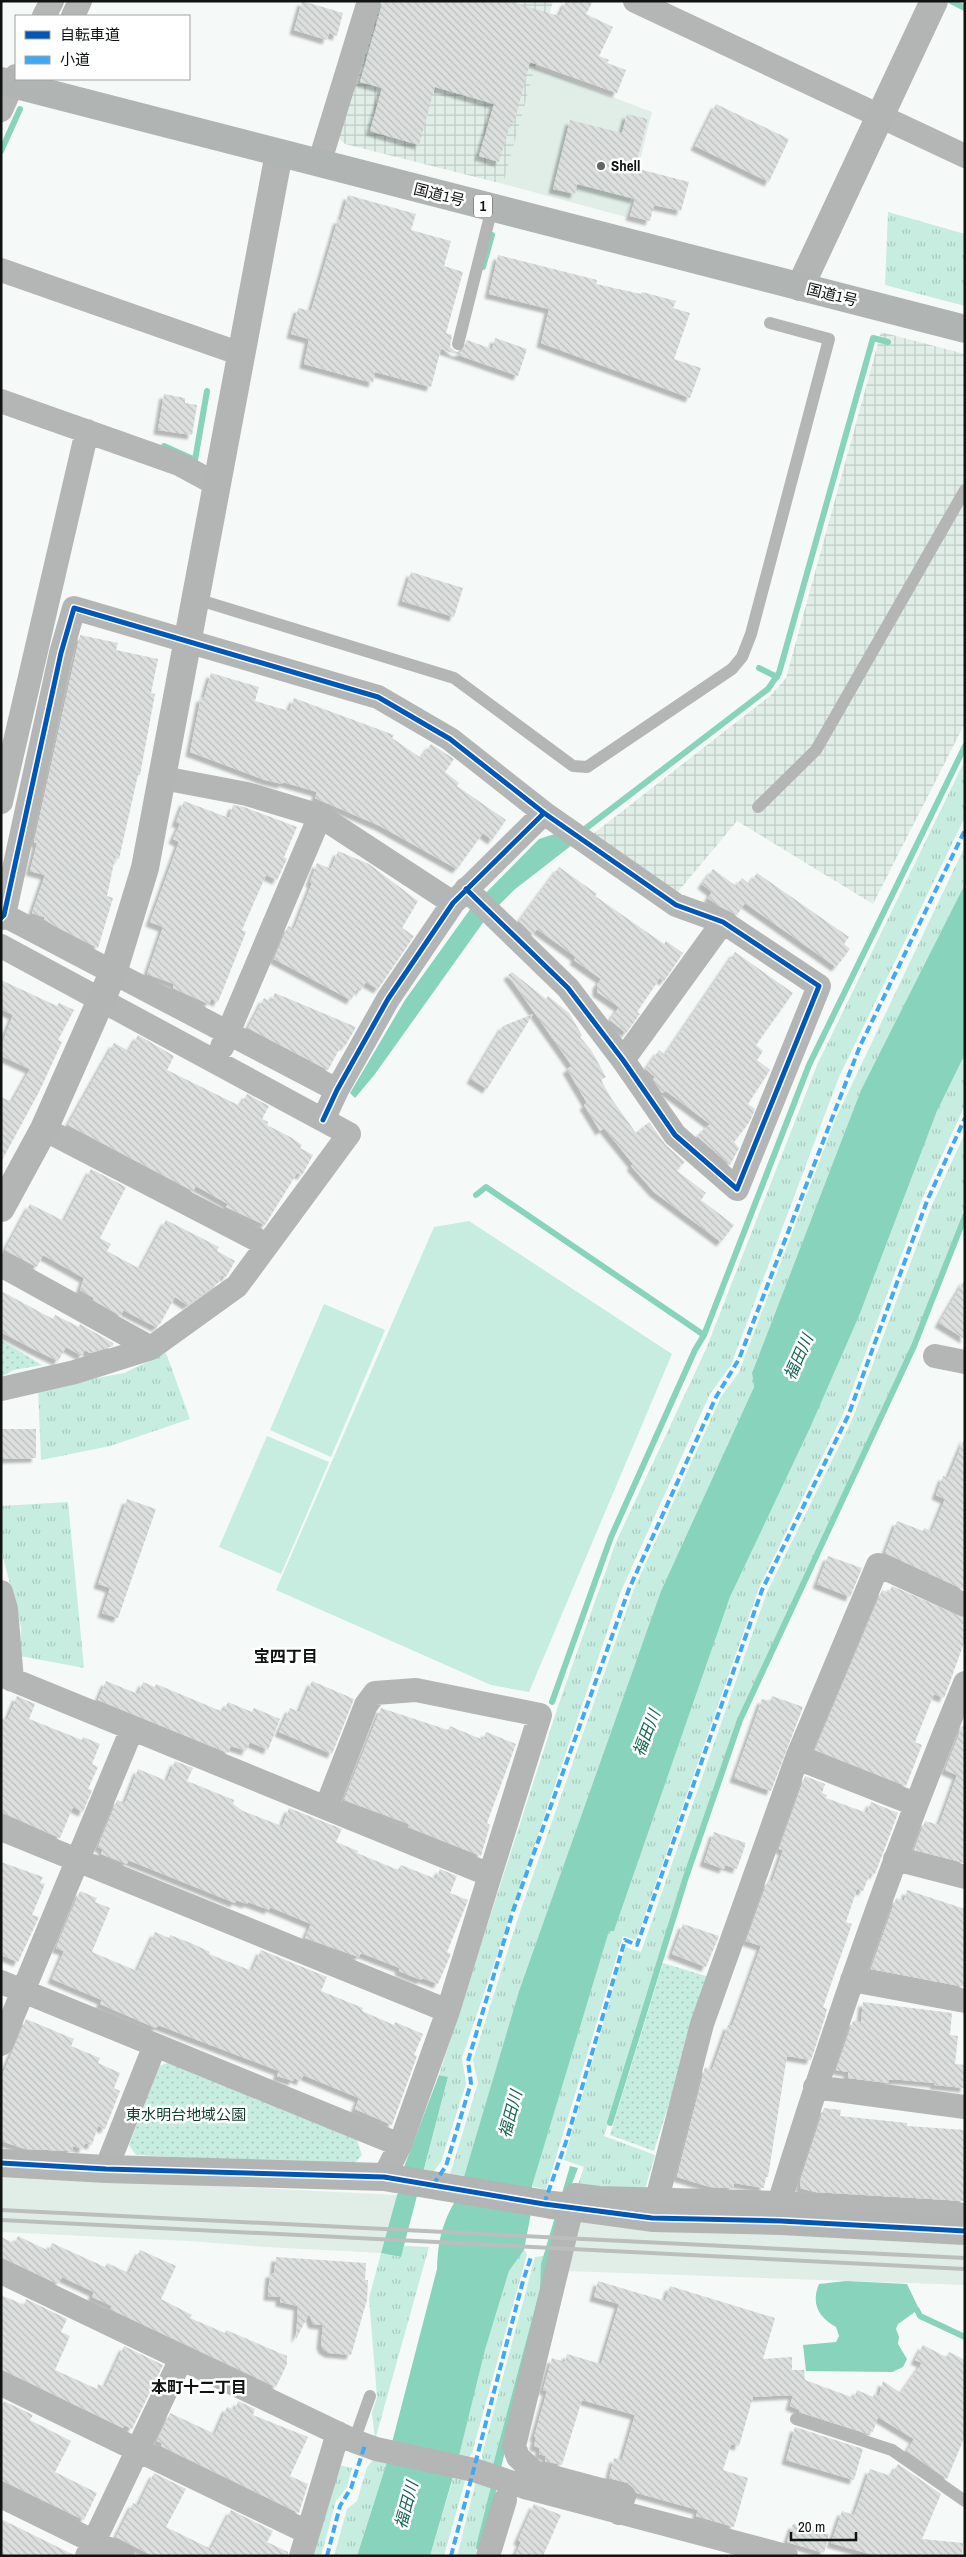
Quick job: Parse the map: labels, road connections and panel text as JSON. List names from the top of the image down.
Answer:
{
  "streets": {
    "highway": ["国道1号", "1"]
  },
  "districts": ["宝四丁目", "本町十二丁目"],
  "water": ["福田川"],
  "parks": ["東水明台地域公園"],
  "places": ["Shell"],
  "legend": ["自転車道", "小道"],
  "scale_bar": "20 m"
}
